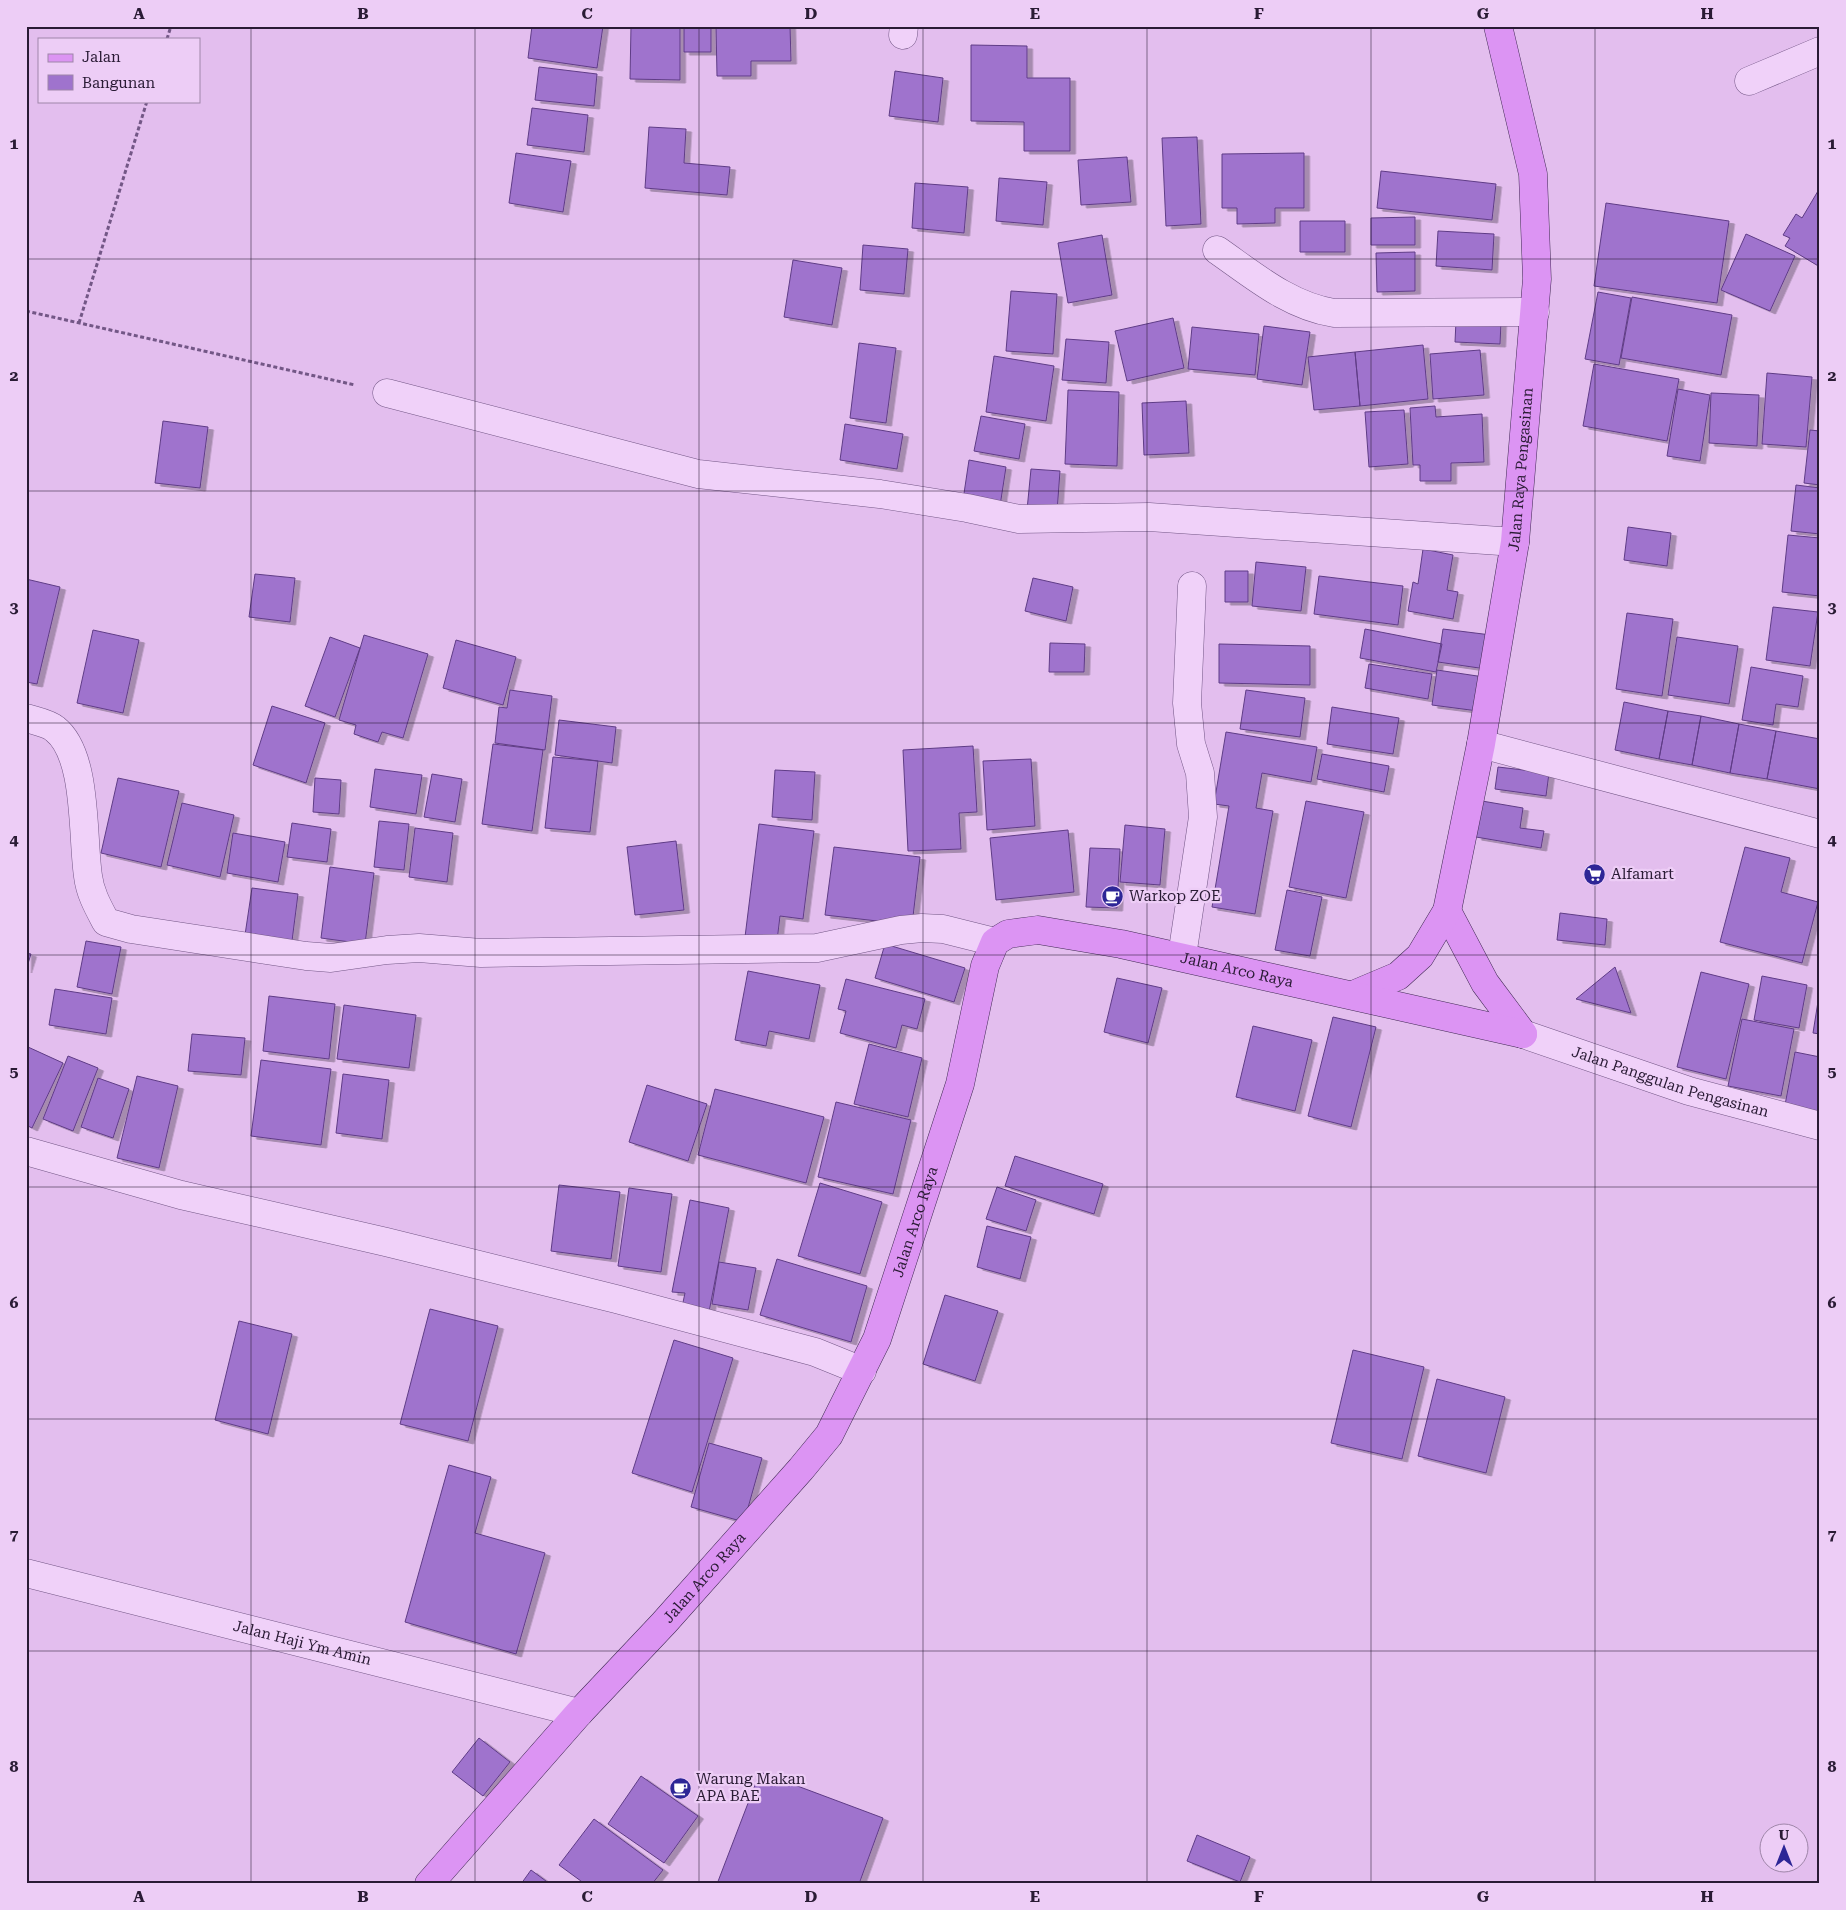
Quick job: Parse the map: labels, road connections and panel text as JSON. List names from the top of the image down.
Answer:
{
  "streets": {
    "main road": ["Jalan Raya Pengasinan", "Jalan Arco Raya"],
    "street": ["Jalan Panggulan Pengasinan", "Jalan Haji Ym Amin"]
  },
  "crossings": [
    ["Jalan Raya Pengasinan", "Jalan Arco Raya"],
    ["Jalan Arco Raya", "Jalan Panggulan Pengasinan"],
    ["Jalan Arco Raya", "Jalan Haji Ym Amin"]
  ],
  "places": {
    "supermarket": ["Alfamart"],
    "cafe": ["Warkop ZOE", "Warung Makan APA BAE"]
  },
  "legend": ["Jalan", "Bangunan"],
  "north": "top",
  "grid": {
    "columns": [
      "A",
      "B",
      "C",
      "D",
      "E",
      "F",
      "G",
      "H"
    ],
    "rows": [
      "1",
      "2",
      "3",
      "4",
      "5",
      "6",
      "7",
      "8"
    ]
  }
}
